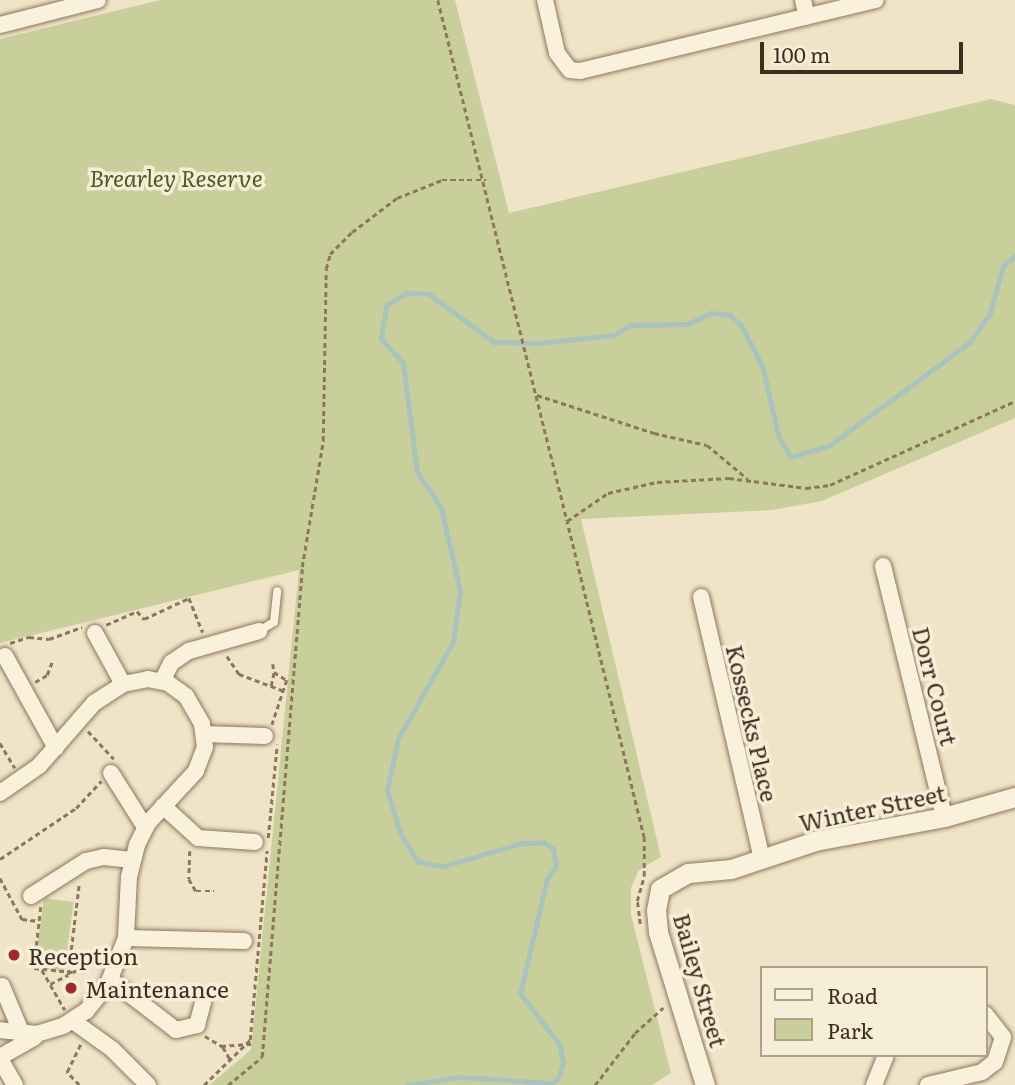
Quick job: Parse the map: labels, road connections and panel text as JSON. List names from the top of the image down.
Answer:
{
  "streets": {
    "street": [
      "Dorr Court",
      "Kossecks Place",
      "Winter Street",
      "Bailey Street"
    ]
  },
  "crossings": [
    ["Dorr Court", "Winter Street"],
    ["Kossecks Place", "Winter Street"],
    ["Winter Street", "Bailey Street"]
  ],
  "parks": ["Brearley Reserve"],
  "places": ["Reception", "Maintenance"],
  "legend": ["Road", "Park"],
  "scale_bar": "100 m"
}
